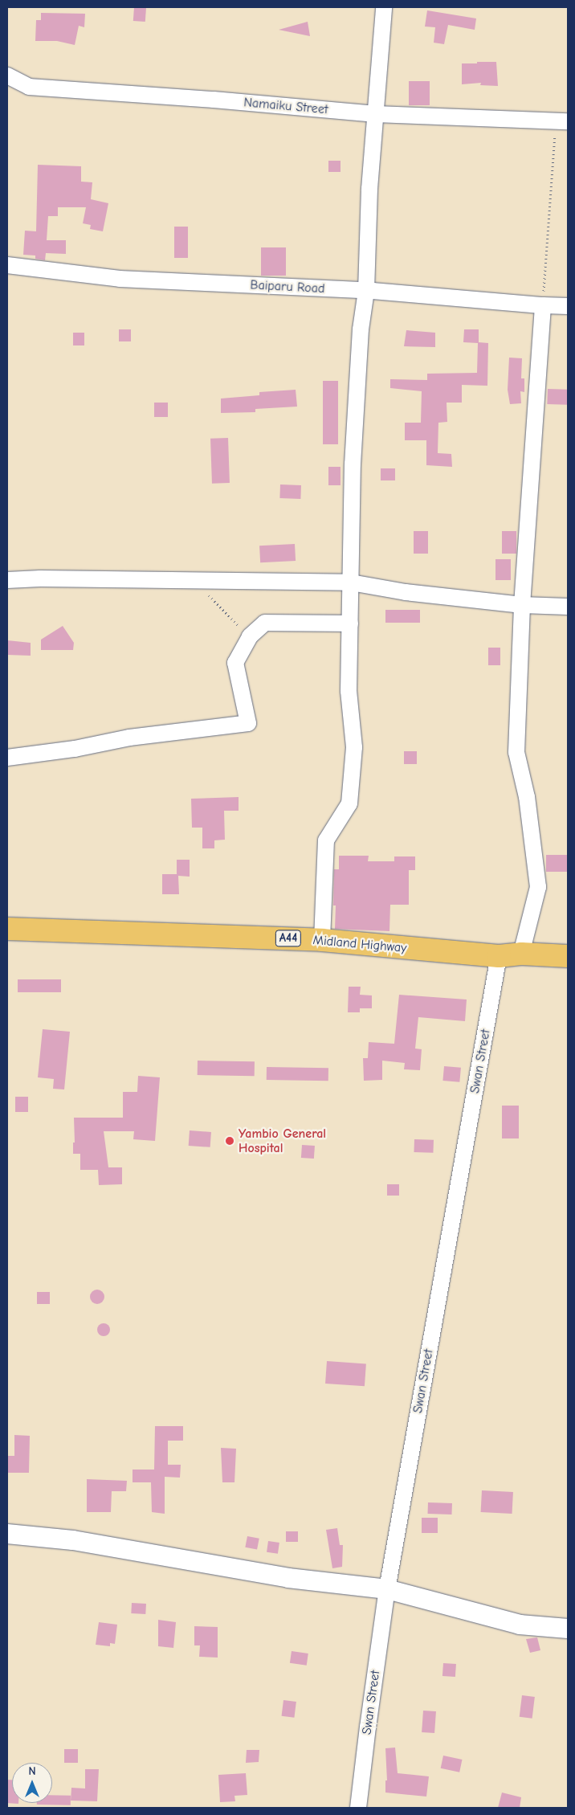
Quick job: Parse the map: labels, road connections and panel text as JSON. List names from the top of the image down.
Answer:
{
  "streets": {
    "main road": ["A44", "Midland Highway"],
    "street": ["Namaiku Street", "Baiparu Road", "Swan Street"]
  },
  "crossings": [
    ["Midland Highway", "Swan Street"]
  ],
  "places": ["Yambio General Hospital"],
  "north": "top"
}
